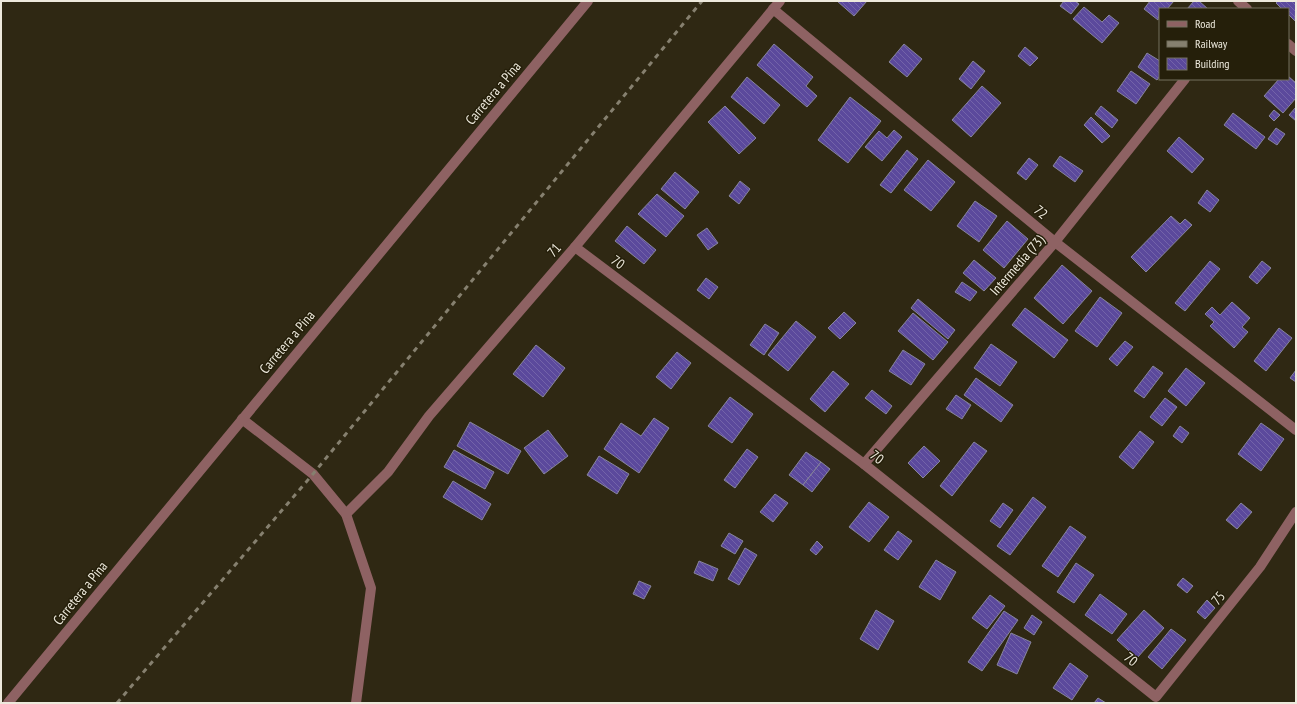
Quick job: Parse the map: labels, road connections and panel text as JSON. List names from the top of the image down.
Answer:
{
  "streets": {
    "street": [
      "Carretera a Pina",
      "72",
      "71",
      "70",
      "Intermedia (73)",
      "75"
    ]
  },
  "crossings": [
    ["72", "71"],
    ["72", "Intermedia (73)"],
    ["71", "70"],
    ["70", "Intermedia (73)"],
    ["70", "75"]
  ],
  "legend": ["Road", "Railway", "Building"]
}
